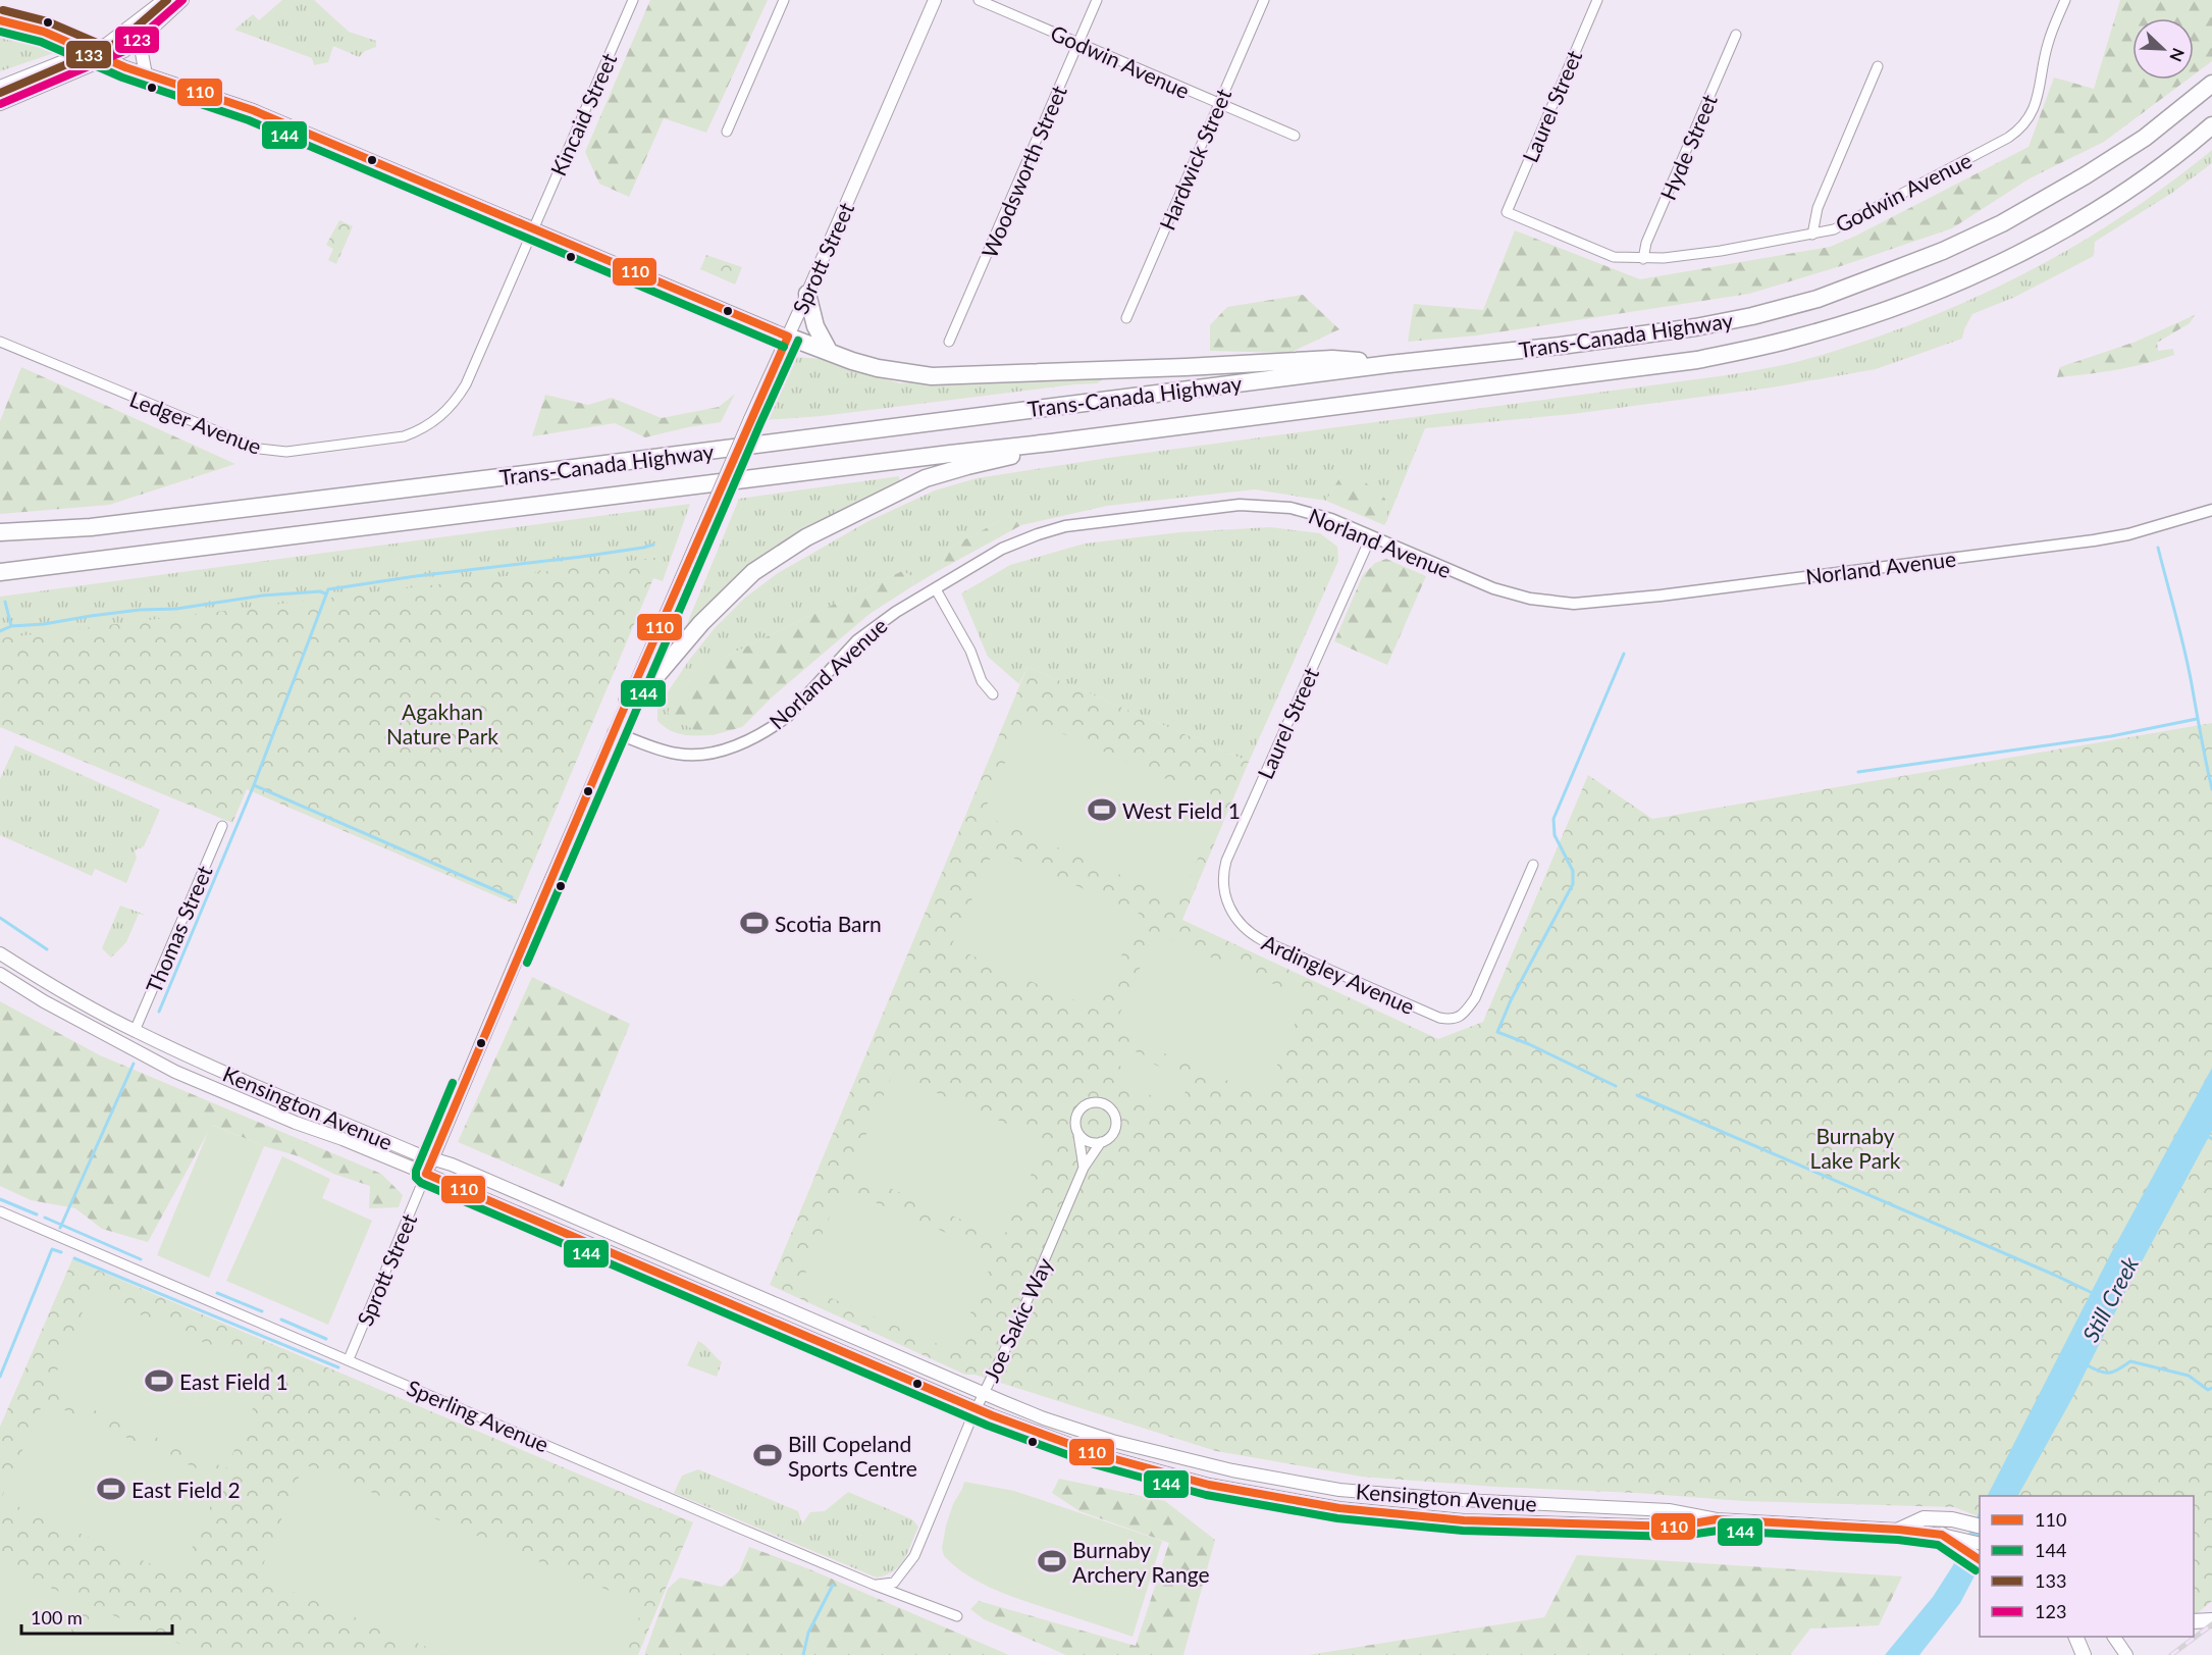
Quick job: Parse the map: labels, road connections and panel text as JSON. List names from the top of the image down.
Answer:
{
  "streets": {
    "highway": ["Trans-Canada Highway"],
    "main road": ["Sprott Street", "Kensington Avenue"],
    "street": [
      "Godwin Avenue",
      "Laurel Street",
      "Kincaid Street",
      "Hyde Street",
      "Hardwick Street",
      "Woodsworth Street",
      "Ledger Avenue",
      "Norland Avenue",
      "Thomas Street",
      "Ardingley Avenue",
      "Joe Sakic Way",
      "Sperling Avenue"
    ]
  },
  "crossings": [
    ["Godwin Avenue", "Laurel Street"],
    ["Godwin Avenue", "Hyde Street"],
    ["Godwin Avenue", "Hardwick Street"],
    ["Godwin Avenue", "Woodsworth Street"],
    ["Laurel Street", "Norland Avenue"],
    ["Laurel Street", "Ardingley Avenue"],
    ["Kincaid Street", "Ledger Avenue"],
    ["Sprott Street", "Norland Avenue"],
    ["Sprott Street", "Kensington Avenue"],
    ["Sprott Street", "Sperling Avenue"],
    ["Thomas Street", "Kensington Avenue"],
    ["Kensington Avenue", "Joe Sakic Way"],
    ["Joe Sakic Way", "Sperling Avenue"]
  ],
  "water": ["Still Creek"],
  "parks": ["Agakhan Nature Park", "Burnaby Lake Park"],
  "places": {
    "sports": [
      "West Field 1",
      "Scotia Barn",
      "East Field 1",
      "Bill Copeland Sports Centre",
      "East Field 2",
      "Burnaby Archery Range"
    ]
  },
  "lines": [
    "transit line 133",
    "transit line 123",
    "transit line 110",
    "transit line 144"
  ],
  "legend": [
    "110",
    "144",
    "133",
    "123"
  ],
  "scale_bar": "100 m",
  "north": "bottom right"
}
